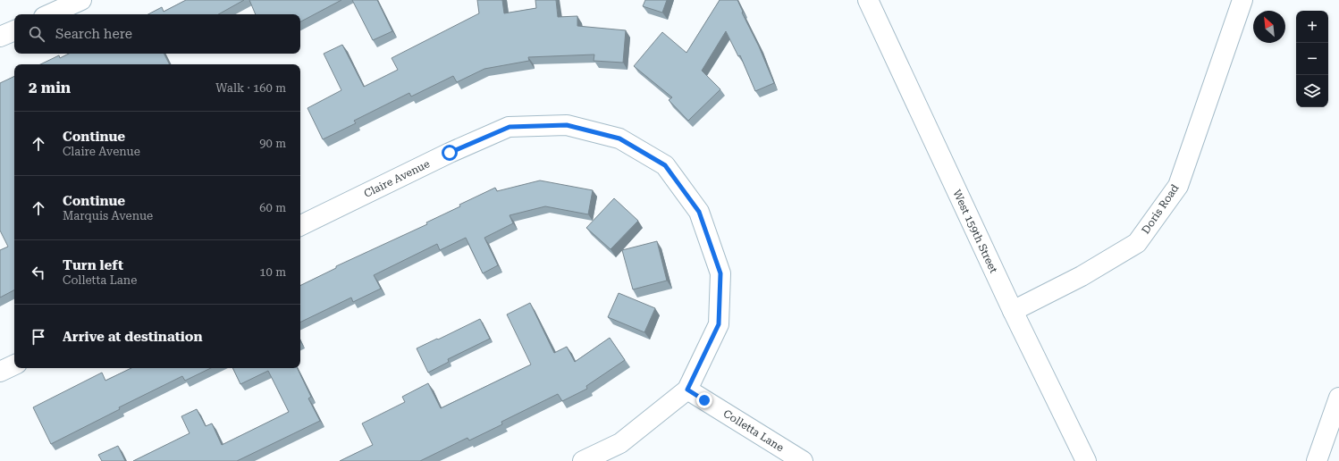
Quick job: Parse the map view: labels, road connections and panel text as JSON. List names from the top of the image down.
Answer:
{
  "streets": {
    "street": [
      "Claire Avenue",
      "Doris Road",
      "West 159th Street",
      "Colletta Lane"
    ]
  },
  "crossings": [
    ["Claire Avenue", "Colletta Lane"],
    ["Doris Road", "West 159th Street"]
  ],
  "north": "top left",
  "page": {
    "map_buttons": ["+", "−"],
    "search": "Search here",
    "heading": ["2 min", "Walk · 160 m"],
    "list": [
      ["Continue", "Claire Avenue", "90 m"],
      ["Continue", "Marquis Avenue", "60 m"],
      ["Turn left", "Colletta Lane", "10 m"],
      "Arrive at destination"
    ]
  }
}
